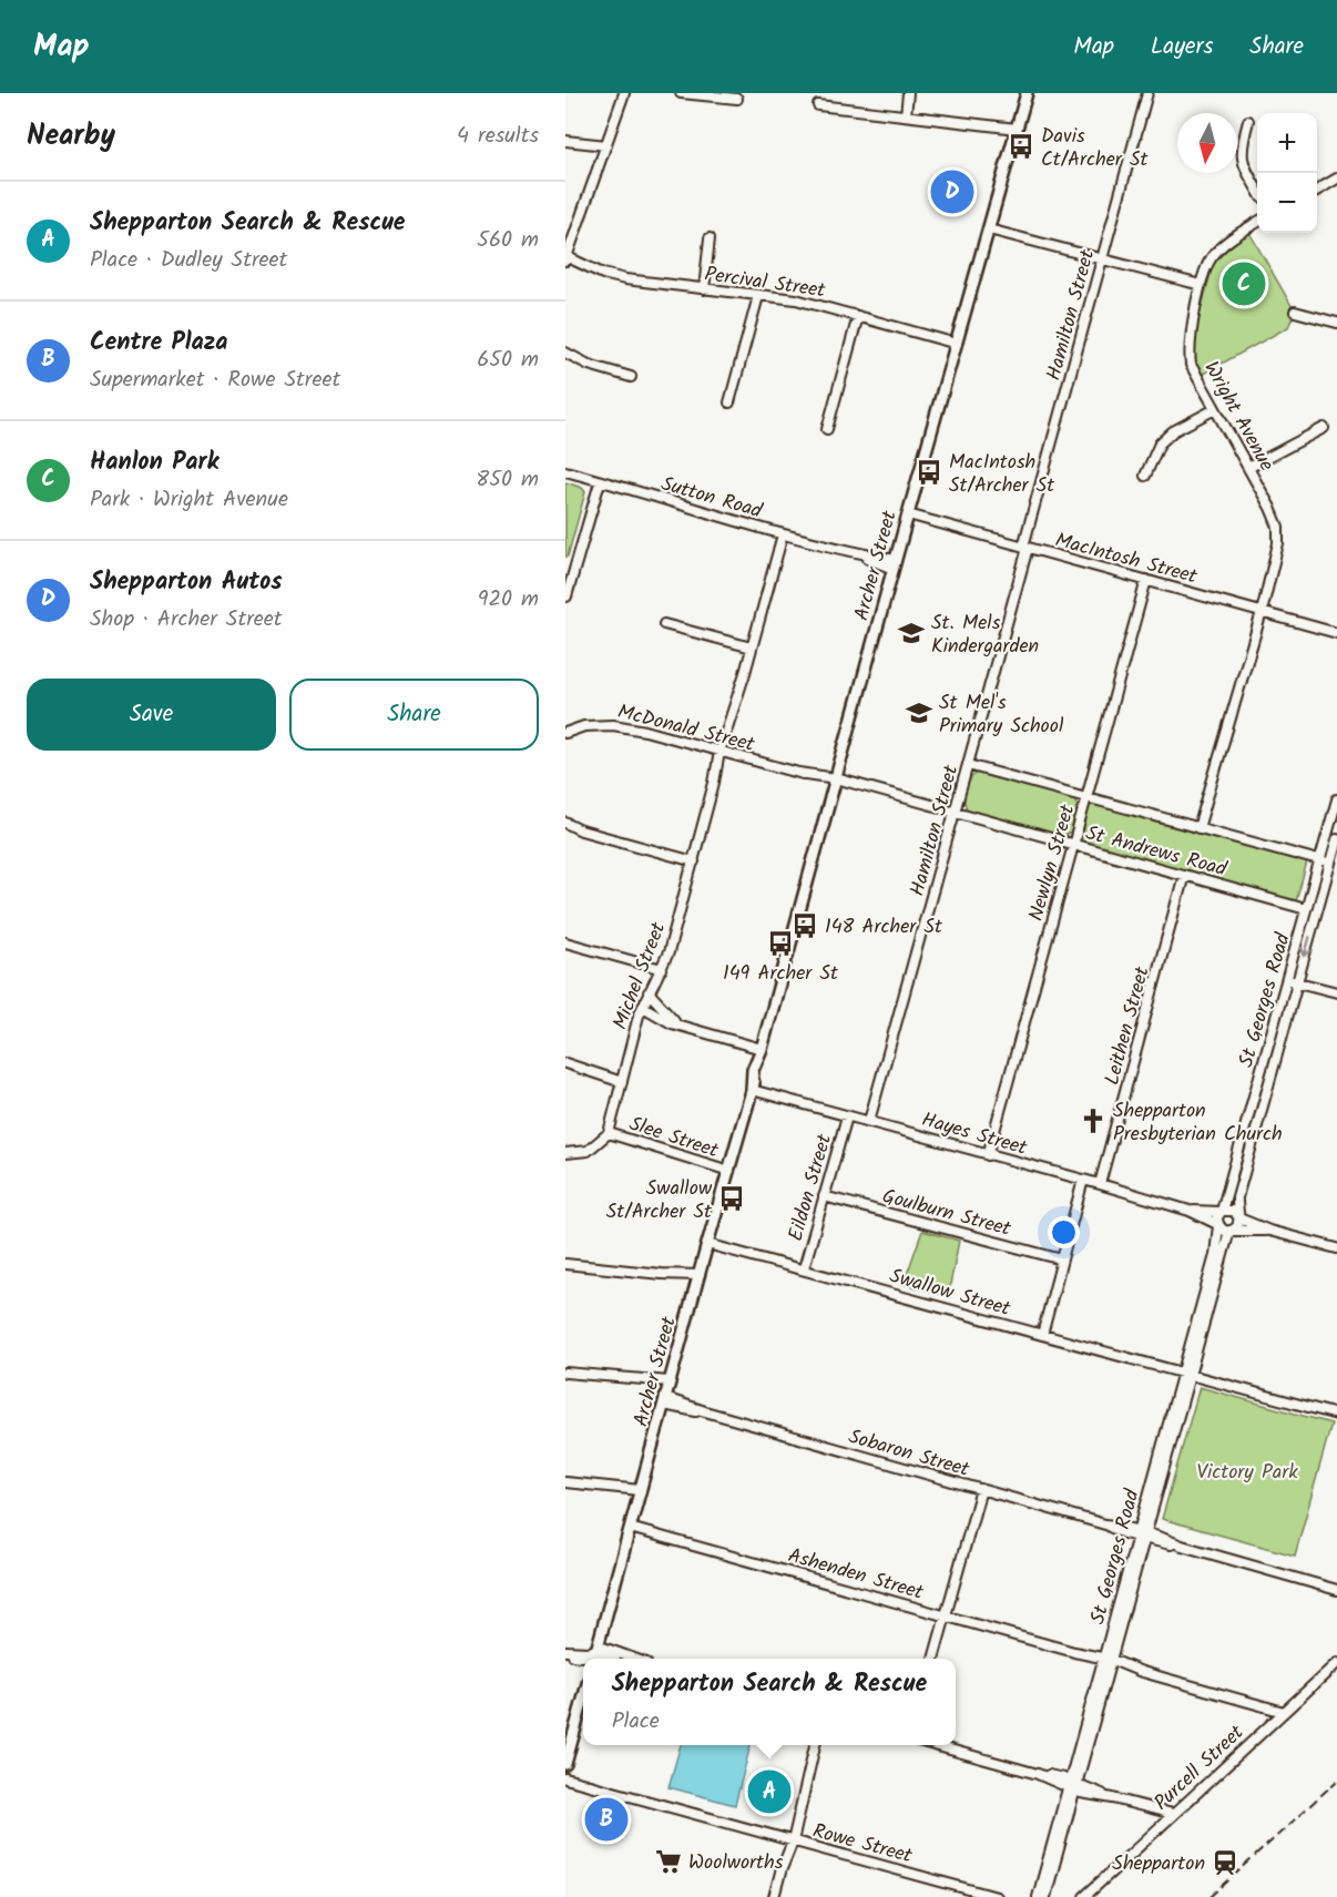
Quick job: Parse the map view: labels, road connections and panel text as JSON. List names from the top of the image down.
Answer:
{
  "streets": {
    "main road": ["Archer Street"],
    "street": [
      "Percival Street",
      "Hamilton Street",
      "Wright Avenue",
      "Sutton Road",
      "MacIntosh Street",
      "McDonald Street",
      "St Andrews Road",
      "Newlyn Street",
      "Michel Street",
      "St Georges Road",
      "Leithen Street",
      "Hayes Street",
      "Slee Street",
      "Eildon Street",
      "Goulburn Street",
      "Swallow Street",
      "Sobaron Street",
      "Ashenden Street",
      "Purcell Street",
      "Rowe Street"
    ]
  },
  "crossings": [
    ["Percival Street", "Archer Street"],
    ["Hamilton Street", "MacIntosh Street"],
    ["Hamilton Street", "St Andrews Road"],
    ["Hamilton Street", "Hayes Street"],
    ["Wright Avenue", "MacIntosh Street"],
    ["Sutton Road", "Archer Street"],
    ["Sutton Road", "Michel Street"],
    ["MacIntosh Street", "Archer Street"],
    ["MacIntosh Street", "Newlyn Street"],
    ["Archer Street", "McDonald Street"],
    ["Archer Street", "St Andrews Road"],
    ["Archer Street", "Hayes Street"],
    ["Archer Street", "Slee Street"],
    ["Archer Street", "Swallow Street"],
    ["Archer Street", "Sobaron Street"],
    ["Archer Street", "Ashenden Street"],
    ["McDonald Street", "St Andrews Road"],
    ["McDonald Street", "Michel Street"],
    ["St Andrews Road", "Newlyn Street"],
    ["St Andrews Road", "St Georges Road"],
    ["St Andrews Road", "Leithen Street"],
    ["Newlyn Street", "Hayes Street"],
    ["Michel Street", "Slee Street"],
    ["St Georges Road", "Hayes Street"],
    ["St Georges Road", "Swallow Street"],
    ["St Georges Road", "Sobaron Street"],
    ["St Georges Road", "Ashenden Street"],
    ["Leithen Street", "Hayes Street"],
    ["Hayes Street", "Eildon Street"],
    ["Eildon Street", "Goulburn Street"],
    ["Eildon Street", "Swallow Street"],
    ["Ashenden Street", "Purcell Street"]
  ],
  "parks": ["Victory Park"],
  "places": {
    "bus stop": [
      "Davis Ct/Archer St",
      "MacIntosh St/Archer St",
      "148 Archer St",
      "149 Archer St",
      "Swallow St/Archer St"
    ],
    "school or university": ["St. Mels Kindergarden", "St Mel's Primary School"],
    "church": ["Shepparton Presbyterian Church"],
    "supermarket": ["Woolworths"],
    "station": ["Shepparton"]
  },
  "north": "bottom",
  "page": {
    "header": "Map",
    "nav": ["Map", "Layers", "Share"],
    "heading": ["Nearby", "4 results"],
    "map_buttons": ["+", "−"],
    "pins": [
      "D",
      "C",
      "A",
      "B"
    ],
    "list": [
      {
        "mark": "A",
        "name": "Shepparton Search & Rescue",
        "note": "Place · Dudley Street",
        "value": "560 m"
      },
      {
        "mark": "B",
        "name": "Centre Plaza",
        "note": "Supermarket · Rowe Street",
        "value": "650 m"
      },
      {
        "mark": "C",
        "name": "Hanlon Park",
        "note": "Park · Wright Avenue",
        "value": "850 m"
      },
      {
        "mark": "D",
        "name": "Shepparton Autos",
        "note": "Shop · Archer Street",
        "value": "920 m"
      }
    ],
    "buttons": ["Save", "Share"],
    "popup": ["Shepparton Search & Rescue", "Place"]
  }
}
